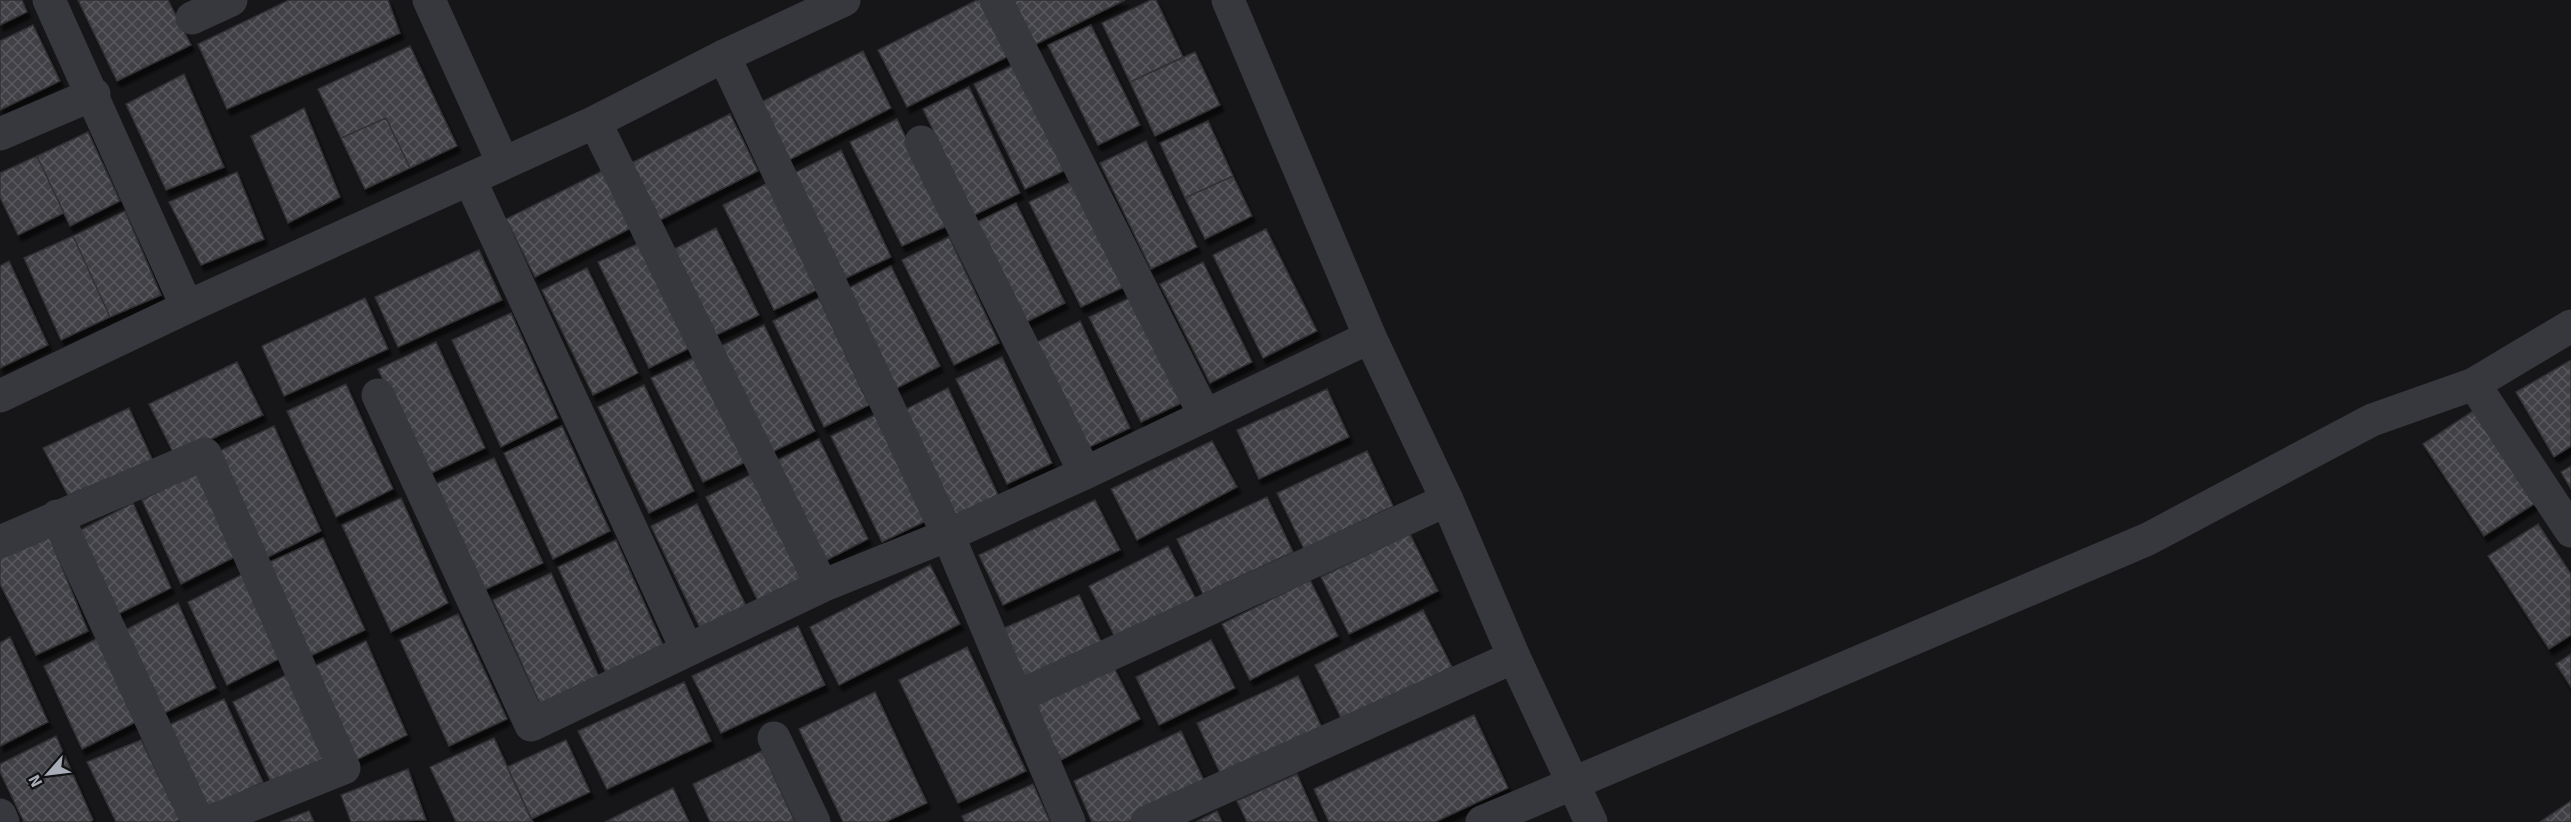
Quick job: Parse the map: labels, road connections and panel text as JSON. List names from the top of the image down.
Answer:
{
  "north": "bottom left"
}
